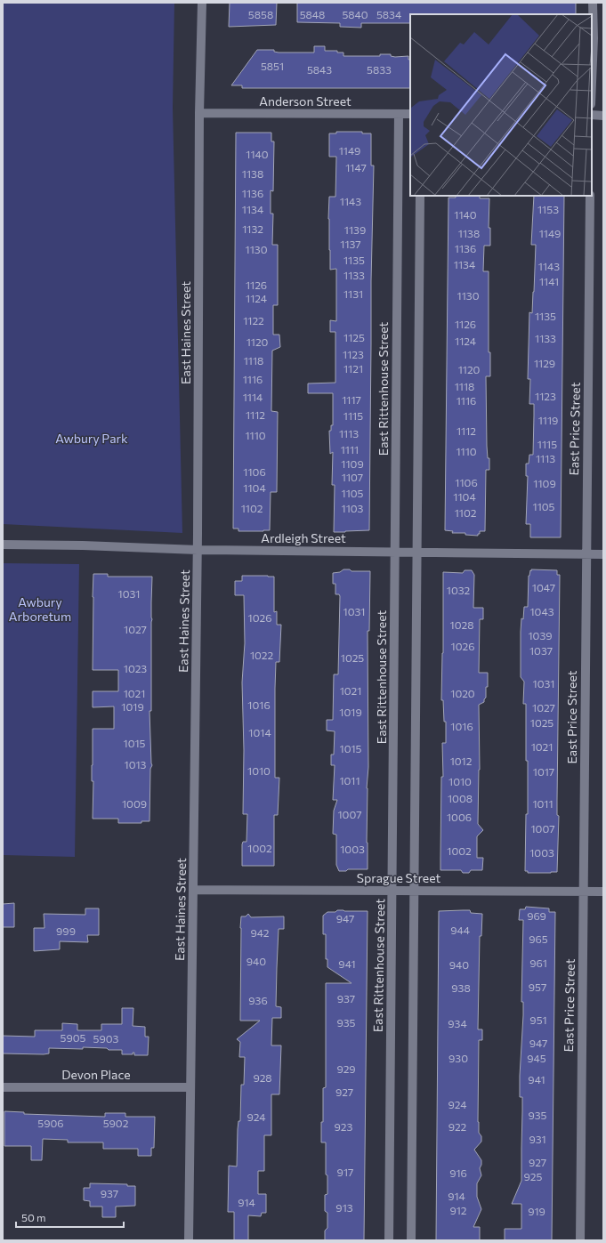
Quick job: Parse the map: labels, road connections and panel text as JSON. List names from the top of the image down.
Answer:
{
  "streets": {
    "street": [
      "Anderson Street",
      "East Haines Street",
      "East Rittenhouse Street",
      "East Price Street",
      "Ardleigh Street",
      "Sprague Street",
      "Devon Place"
    ]
  },
  "crossings": [
    ["Anderson Street", "East Haines Street"],
    ["Anderson Street", "East Rittenhouse Street"],
    ["East Haines Street", "Ardleigh Street"],
    ["East Haines Street", "Sprague Street"],
    ["East Haines Street", "Devon Place"],
    ["East Rittenhouse Street", "Ardleigh Street"],
    ["East Rittenhouse Street", "Sprague Street"],
    ["East Price Street", "Ardleigh Street"],
    ["East Price Street", "Sprague Street"]
  ],
  "parks": ["Awbury Park", "Awbury Arboretum"],
  "house_numbers": [
    "5858",
    "5848",
    "5840",
    "5834",
    "5851",
    "5843",
    "5833",
    "1149",
    "1140",
    "1147",
    "1138",
    "1136",
    "1143",
    "1134",
    "1153",
    "1140",
    "1132",
    "1139",
    "1138",
    "1149",
    "1137",
    "1136",
    "1130",
    "1135",
    "1134",
    "1143",
    "1133",
    "1141",
    "1126",
    "1131",
    "1130",
    "1124",
    "1135",
    "1122",
    "1126",
    "1125",
    "1133",
    "1124",
    "1120",
    "1123",
    "1118",
    "1129",
    "1121",
    "1120",
    "1116",
    "1118",
    "1123",
    "1114",
    "1117",
    "1116",
    "1112",
    "1115",
    "1119",
    "1112",
    "1113",
    "1110",
    "1115",
    "1111",
    "1110",
    "1113",
    "1109",
    "1106",
    "1107",
    "1106",
    "1109",
    "1104",
    "1105",
    "1104",
    "1105",
    "1102",
    "1103",
    "1102",
    "1047",
    "1032",
    "1031",
    "1031",
    "1043",
    "1026",
    "1028",
    "1027",
    "1039",
    "1026",
    "1037",
    "1022",
    "1025",
    "1023",
    "1031",
    "1021",
    "1021",
    "1020",
    "1016",
    "1019",
    "1027",
    "1019",
    "1025",
    "1016",
    "1014",
    "1015",
    "1021",
    "1015",
    "1012",
    "1013",
    "1010",
    "1017",
    "1011",
    "1010",
    "1008",
    "1009",
    "1011",
    "1007",
    "1006",
    "1007",
    "1002",
    "1003",
    "1002",
    "1003",
    "969",
    "947",
    "944",
    "999",
    "942",
    "965",
    "940",
    "961",
    "941",
    "940",
    "957",
    "938",
    "937",
    "936",
    "951",
    "935",
    "934",
    "5905",
    "5903",
    "947",
    "930",
    "945",
    "929",
    "928",
    "941",
    "927",
    "924",
    "935",
    "924",
    "5906",
    "5902",
    "923",
    "922",
    "931",
    "927",
    "917",
    "916",
    "925",
    "937",
    "914",
    "914",
    "913",
    "912",
    "919"
  ],
  "scale_bar": "50 m"
}
